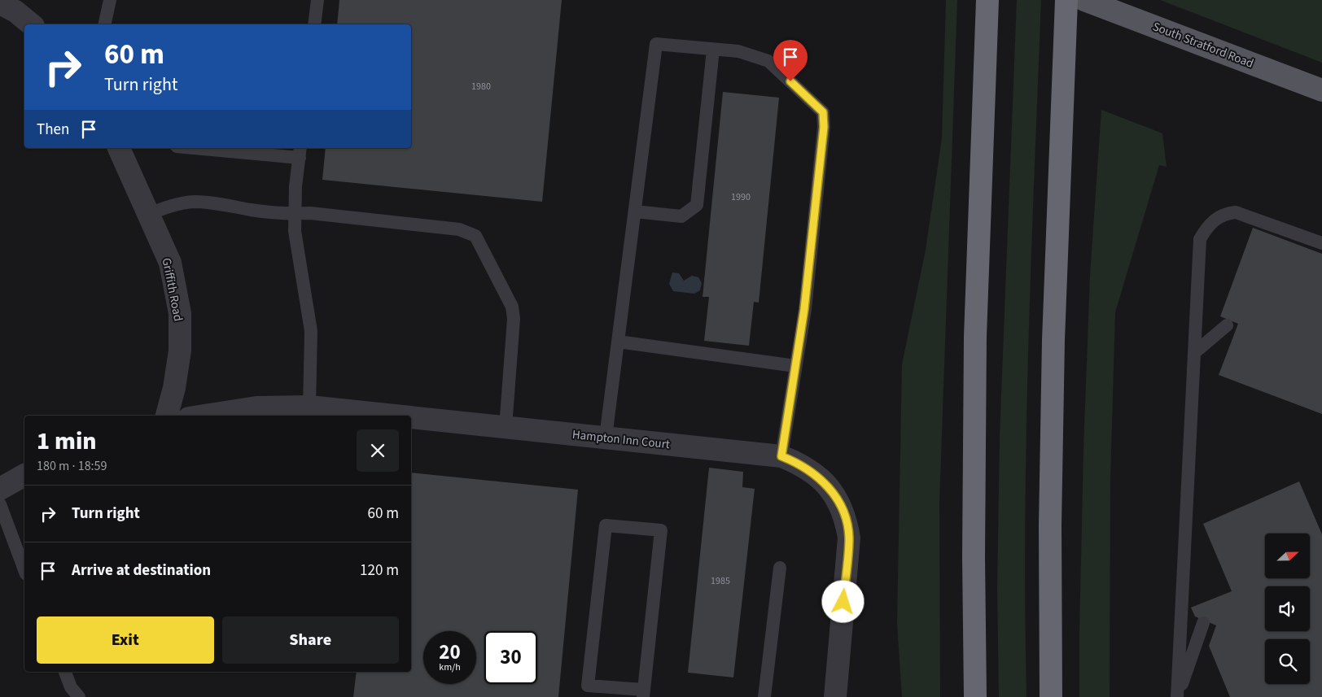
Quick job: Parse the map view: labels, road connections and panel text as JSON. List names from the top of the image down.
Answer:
{
  "streets": {
    "main road": ["South Stratford Road"],
    "street": ["Griffith Road", "Hampton Inn Court"]
  },
  "house_numbers": ["1980", "1990", "1985"],
  "north": "right",
  "page": {
    "turn": ["60 m", "Turn right"],
    "then": "Then",
    "heading": ["1 min", "180 m · 18:59"],
    "list": [
      {
        "name": "Turn right",
        "value": "60 m"
      },
      {
        "name": "Arrive at destination",
        "value": "120 m"
      }
    ],
    "buttons": ["Exit", "Share"],
    "speed": "20 km/h",
    "limit": "30"
  }
}
